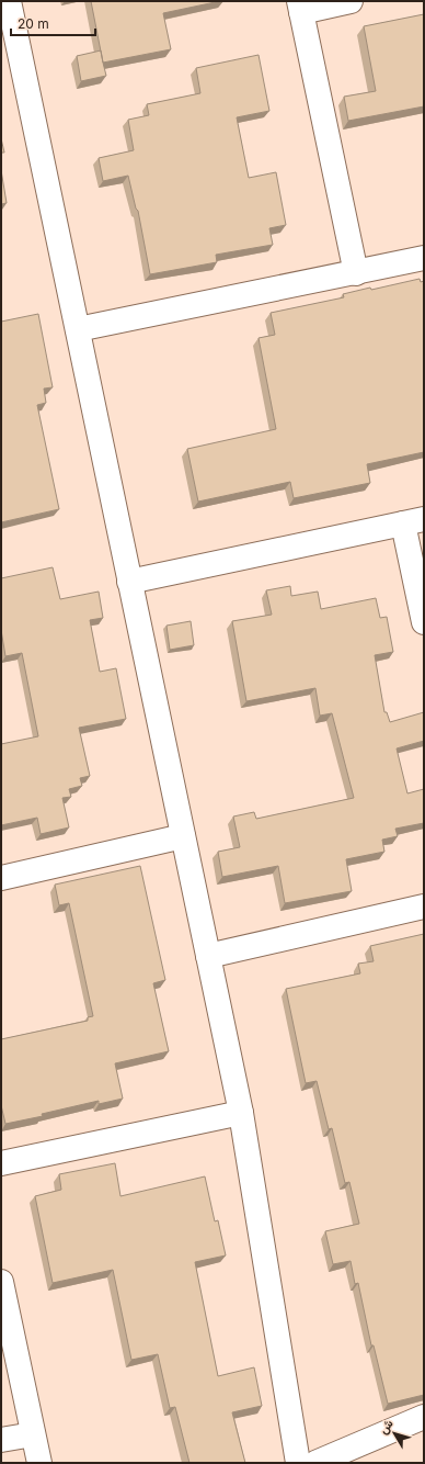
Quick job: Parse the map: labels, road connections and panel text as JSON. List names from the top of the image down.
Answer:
{
  "scale_bar": "20 m",
  "north": "top left"
}
